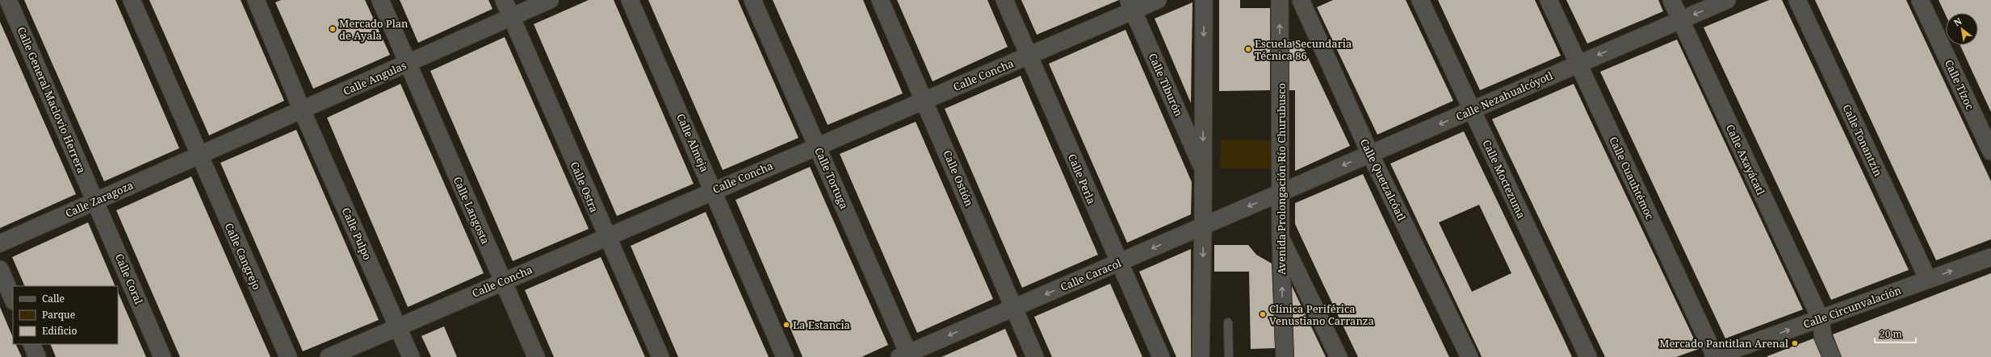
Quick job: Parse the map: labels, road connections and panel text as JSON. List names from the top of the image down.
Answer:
{
  "streets": {
    "street": [
      "Calle Concha",
      "Calle Angulas",
      "Calle Tiburón",
      "Calle Tízoc",
      "Calle Nezahualcóyotl",
      "Calle General Maclovio Herrera",
      "Calle Tonantzín",
      "Calle Almeja",
      "Calle Axayácatl",
      "Calle Tortuga",
      "Calle Ostión",
      "Calle Cuauhtémoc",
      "Calle Perla",
      "Avenida Prolongación Río Churubusco",
      "Calle Moctezuma",
      "Calle Quetzalcóatl",
      "Calle Ostra",
      "Calle Zaragoza",
      "Calle Langosta",
      "Calle Pulpo",
      "Calle Cangrejo",
      "Calle Caracol",
      "Calle Coral",
      "Calle Circunvalación"
    ]
  },
  "crossings": [
    ["Calle Concha", "Calle Tiburón"],
    ["Calle Concha", "Calle Almeja"],
    ["Calle Concha", "Calle Tortuga"],
    ["Calle Concha", "Calle Ostión"],
    ["Calle Concha", "Calle Perla"],
    ["Calle Concha", "Calle Ostra"],
    ["Calle Concha", "Calle Langosta"],
    ["Calle Concha", "Calle Pulpo"],
    ["Calle Angulas", "Calle Ostra"],
    ["Calle Angulas", "Calle Zaragoza"],
    ["Calle Angulas", "Calle Langosta"],
    ["Calle Angulas", "Calle Pulpo"],
    ["Calle Angulas", "Calle Cangrejo"],
    ["Calle Nezahualcóyotl", "Calle Axayácatl"],
    ["Calle Nezahualcóyotl", "Calle Cuauhtémoc"],
    ["Calle Nezahualcóyotl", "Avenida Prolongación Río Churubusco"],
    ["Calle Nezahualcóyotl", "Calle Moctezuma"],
    ["Calle Nezahualcóyotl", "Calle Quetzalcóatl"],
    ["Calle Nezahualcóyotl", "Calle Caracol"],
    ["Calle General Maclovio Herrera", "Calle Zaragoza"],
    ["Calle General Maclovio Herrera", "Calle Coral"],
    ["Calle Tonantzín", "Calle Circunvalación"],
    ["Calle Axayácatl", "Calle Circunvalación"],
    ["Calle Tortuga", "Calle Caracol"],
    ["Calle Ostión", "Calle Caracol"],
    ["Calle Cuauhtémoc", "Calle Circunvalación"],
    ["Calle Perla", "Calle Caracol"],
    ["Avenida Prolongación Río Churubusco", "Calle Caracol"],
    ["Calle Zaragoza", "Calle Cangrejo"],
    ["Calle Zaragoza", "Calle Coral"]
  ],
  "one_way": ["Calle Nezahualcóyotl", "Calle Caracol", "Calle Circunvalación"],
  "places": [
    "Mercado Plan de Ayala",
    "Escuela Secundaria Técnica 86",
    "Clínica Periférica Venustiano Carranza",
    "La Estancia",
    "Mercado Pantitlan Arenal"
  ],
  "legend": ["Calle", "Parque", "Edificio"],
  "scale_bar": "20 m",
  "north": "top left"
}
